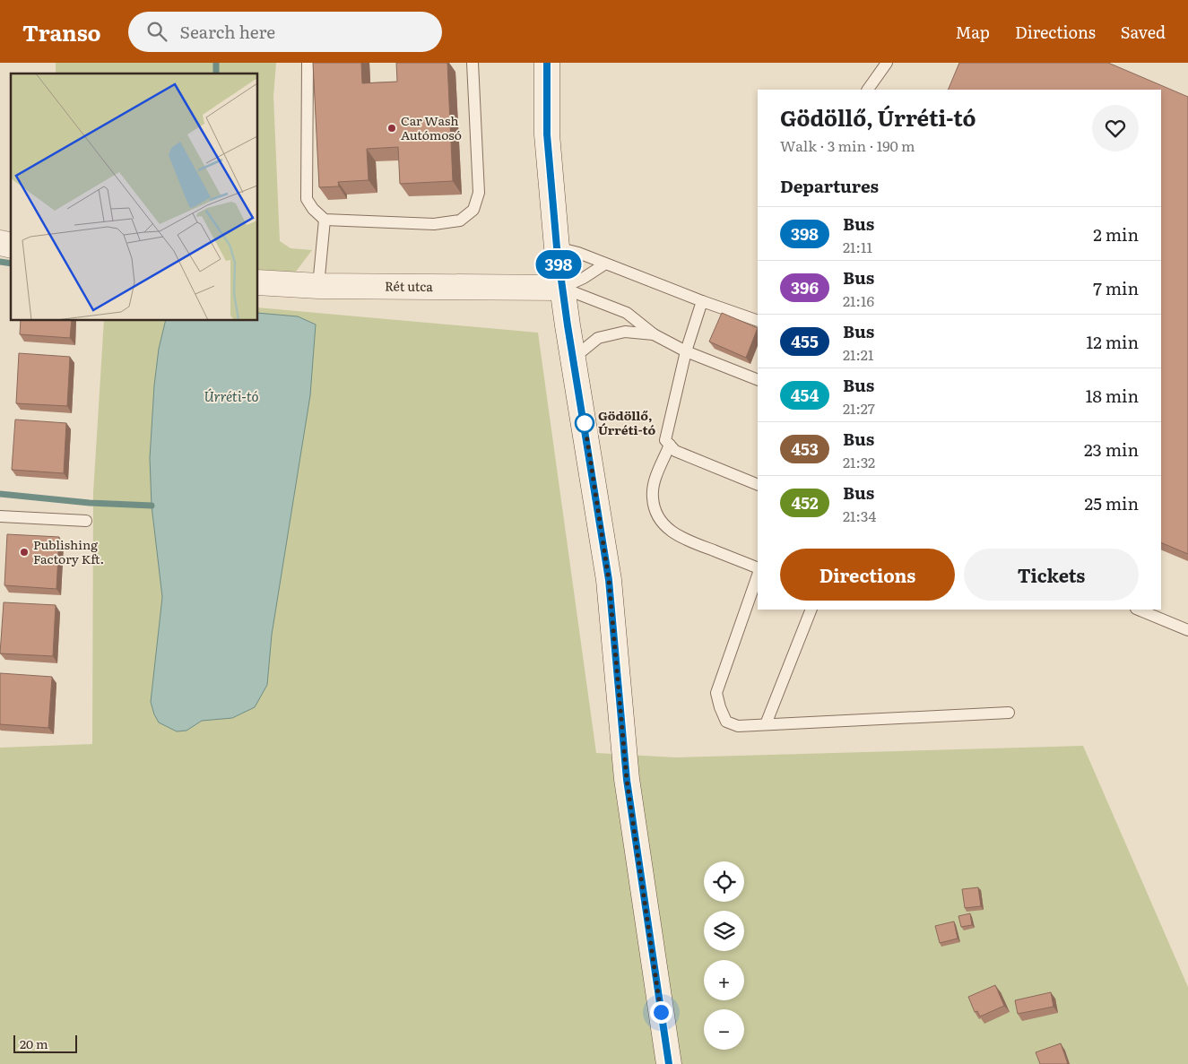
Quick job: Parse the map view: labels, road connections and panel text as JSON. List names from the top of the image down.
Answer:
{
  "streets": {
    "main road": ["Rét utca"]
  },
  "water": ["Úrréti-tó"],
  "places": ["Car Wash Autómosó", "Gödöllő, Úrréti-tó", "Publishing Factory Kft."],
  "lines": ["bus line 398"],
  "scale_bar": "20 m",
  "page": {
    "header": "Transo",
    "search": "Search here",
    "nav": ["Map", "Directions", "Saved"],
    "on_map": "398",
    "heading": [
      ["Gödöllő, Úrréti-tó", "Walk · 3 min · 190 m"],
      "Departures"
    ],
    "list": [
      {
        "mark": "398",
        "name": "Bus",
        "note": "21:11",
        "value": "2 min"
      },
      {
        "mark": "396",
        "name": "Bus",
        "note": "21:16",
        "value": "7 min"
      },
      {
        "mark": "455",
        "name": "Bus",
        "note": "21:21",
        "value": "12 min"
      },
      {
        "mark": "454",
        "name": "Bus",
        "note": "21:27",
        "value": "18 min"
      },
      {
        "mark": "453",
        "name": "Bus",
        "note": "21:32",
        "value": "23 min"
      },
      {
        "mark": "452",
        "name": "Bus",
        "note": "21:34",
        "value": "25 min"
      }
    ],
    "buttons": ["Directions", "Tickets"],
    "map_buttons": ["+", "−"],
    "scale": "20 m"
  }
}
